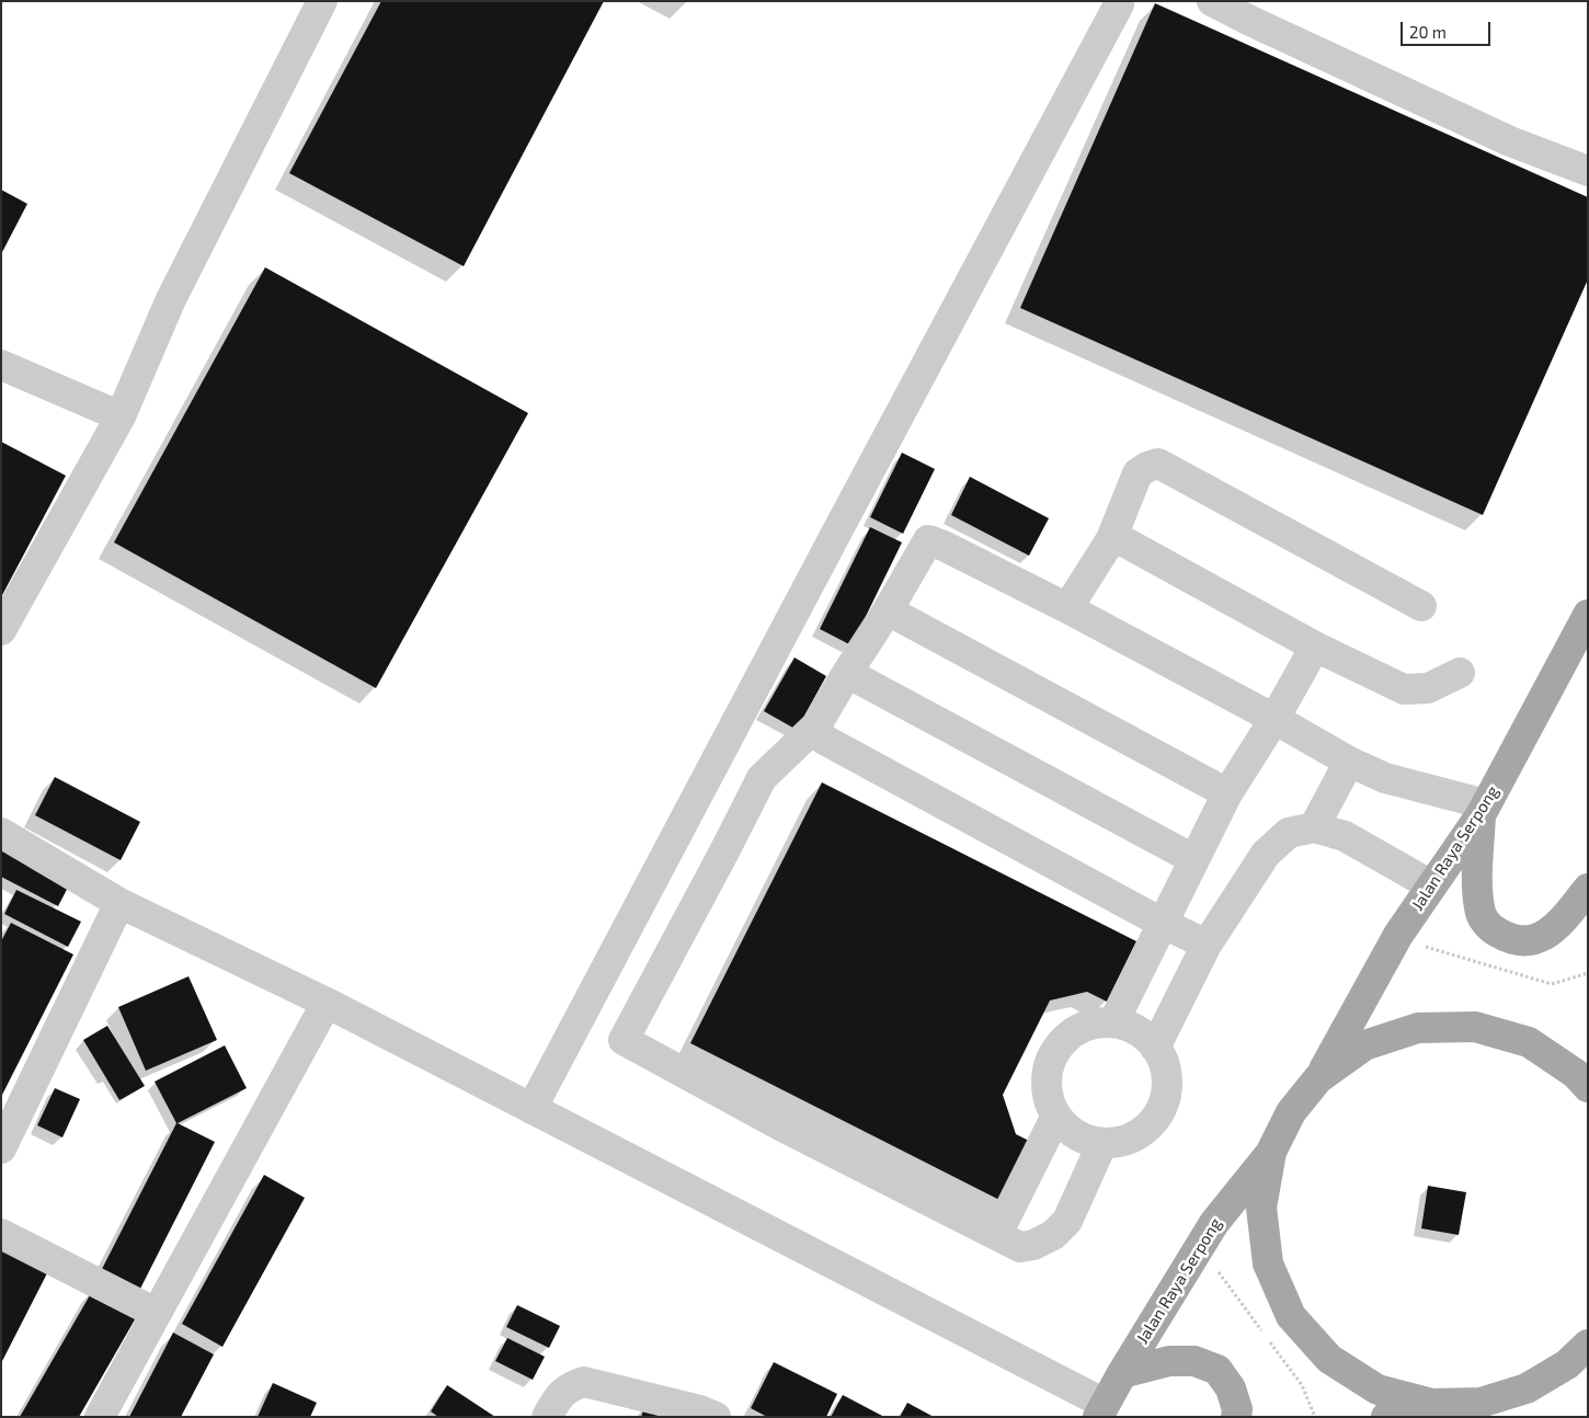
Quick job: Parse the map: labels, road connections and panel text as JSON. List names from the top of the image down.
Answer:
{
  "streets": {
    "main road": ["Jalan Raya Serpong"]
  },
  "scale_bar": "20 m"
}
